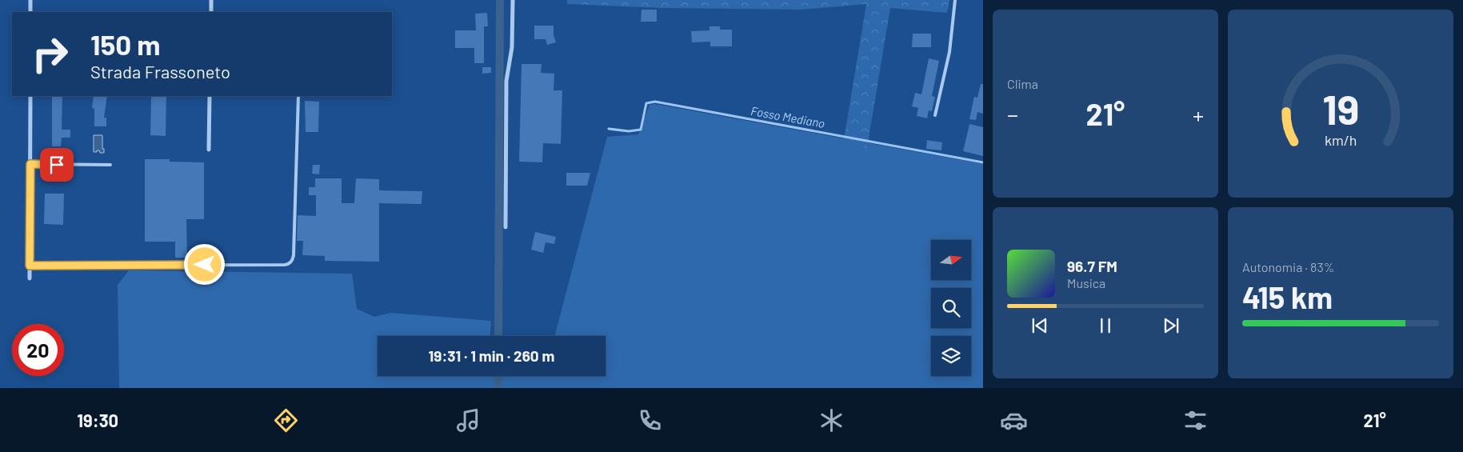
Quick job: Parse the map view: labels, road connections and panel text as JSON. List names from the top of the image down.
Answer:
{
  "water": ["Fosso Mediano"],
  "north": "right",
  "page": {
    "tile": [
      "Clima",
      ["Autonomia · 83%", "415 km"]
    ],
    "turn": ["150 m", "Strada Frassoneto"],
    "heat": ["−", "21°", "+"],
    "song": ["96.7 FM", "Musica"],
    "limit": "20",
    "trip": "19:31 · 1 min · 260 m",
    "tabs": ["19:30", "21°"],
    "gauge": ["19", "km/h"]
  }
}
